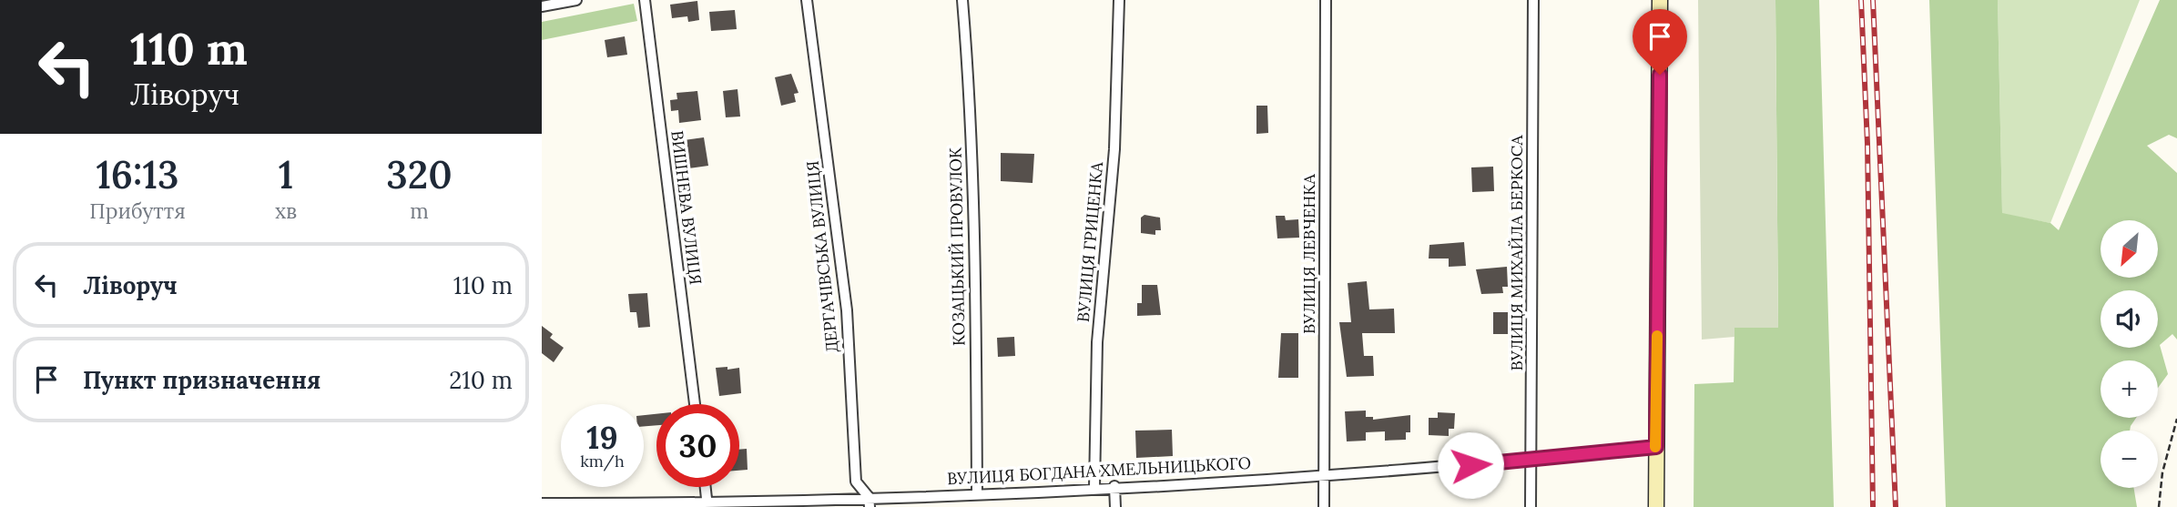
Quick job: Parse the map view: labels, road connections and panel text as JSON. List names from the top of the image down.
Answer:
{
  "streets": {
    "street": [
      "ВИШНЕВА ВУЛИЦЯ",
      "ВУЛИЦЯ ГРИЦЕНКА",
      "КОЗАЦЬКИЙ ПРОВУЛОК",
      "ВУЛИЦЯ МИХАЙЛА БЕРКОСА",
      "ВУЛИЦЯ ЛЕВЧЕНКА",
      "ДЕРГАЧІВСЬКА ВУЛИЦЯ",
      "ВУЛИЦЯ БОГДАНА ХМЕЛЬНИЦЬКОГО"
    ]
  },
  "crossings": [
    ["ВУЛИЦЯ ГРИЦЕНКА", "ВУЛИЦЯ БОГДАНА ХМЕЛЬНИЦЬКОГО"],
    ["КОЗАЦЬКИЙ ПРОВУЛОК", "ВУЛИЦЯ БОГДАНА ХМЕЛЬНИЦЬКОГО"],
    ["ВУЛИЦЯ МИХАЙЛА БЕРКОСА", "ВУЛИЦЯ БОГДАНА ХМЕЛЬНИЦЬКОГО"],
    ["ВУЛИЦЯ ЛЕВЧЕНКА", "ВУЛИЦЯ БОГДАНА ХМЕЛЬНИЦЬКОГО"],
    ["ДЕРГАЧІВСЬКА ВУЛИЦЯ", "ВУЛИЦЯ БОГДАНА ХМЕЛЬНИЦЬКОГО"]
  ],
  "north": "bottom left",
  "page": {
    "turn": ["110 m", "Ліворуч"],
    "eta": [
      "16:13",
      "Прибуття",
      "1",
      "хв",
      "320",
      "m"
    ],
    "map_buttons": ["+", "−"],
    "list": [
      {
        "name": "Ліворуч",
        "value": "110 m"
      },
      {
        "name": "Пункт призначення",
        "value": "210 m"
      }
    ],
    "speed": "19 km/h",
    "limit": "30"
  }
}
